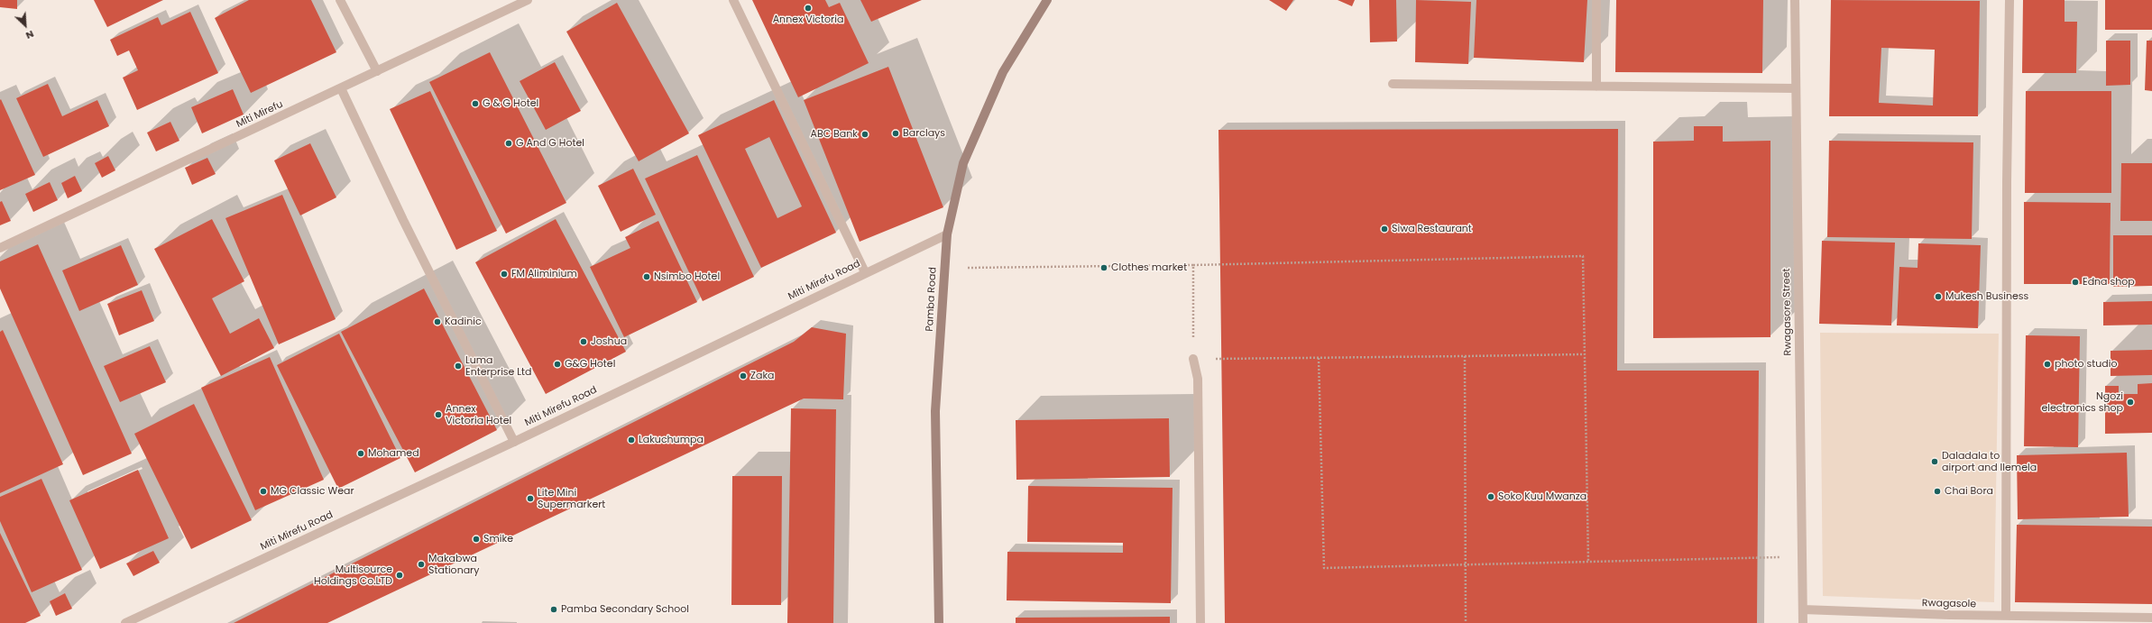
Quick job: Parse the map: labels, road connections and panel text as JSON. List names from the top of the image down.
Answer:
{
  "streets": {
    "main road": ["Pamba Road"],
    "street": [
      "Miti Mirefu",
      "Miti Mirefu Road",
      "Rwagasore Street",
      "Rwagasole"
    ]
  },
  "crossings": [
    ["Miti Mirefu Road", "Pamba Road"],
    ["Rwagasore Street", "Rwagasole"]
  ],
  "places": [
    "Annex Victoria",
    "G & G Hotel",
    "Barclays",
    "ABC Bank",
    "G And G Hotel",
    "Siwa Restaurant",
    "Clothes market",
    "FM Aliminium",
    "Nsimbo Hotel",
    "Edna shop",
    "Mukesh Business",
    "Kadinic",
    "Joshua",
    "G&G Hotel",
    "photo studio",
    "Luma Enterprise Ltd",
    "Zaka",
    "Ngozi electronics shop",
    "Annex Victoria Hotel",
    "Lakuchumpa",
    "Mohamed",
    "Daladala to airport and IIemela",
    "MG Classic Wear",
    "Chai Bora",
    "Soko Kuu Mwanza",
    "Lite Mini Supermarkert",
    "Smike",
    "Makabwa Stationary",
    "Multisource Holdings Co.LTD",
    "Pamba Secondary School"
  ],
  "north": "bottom right"
}
